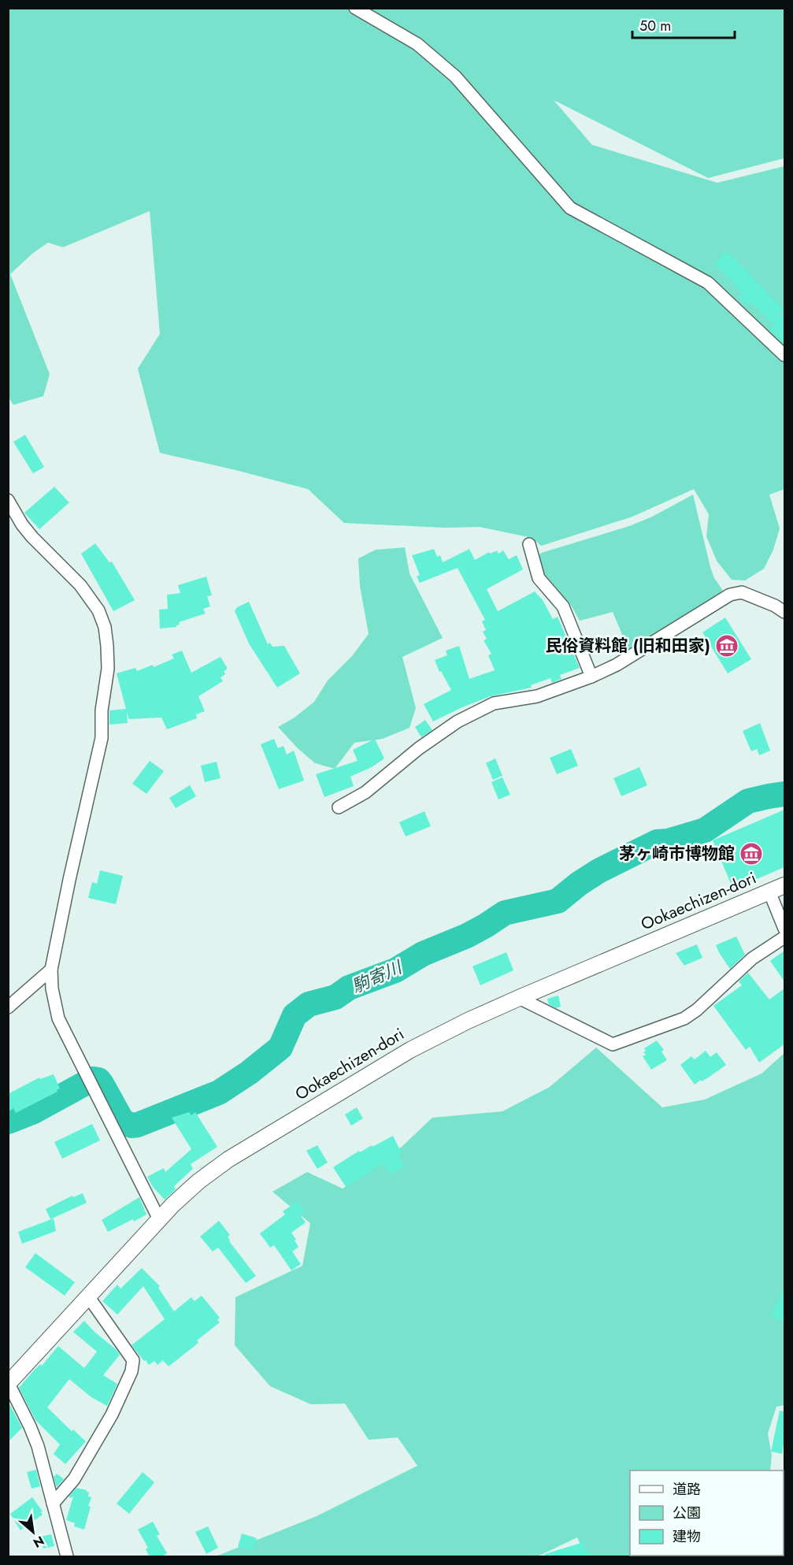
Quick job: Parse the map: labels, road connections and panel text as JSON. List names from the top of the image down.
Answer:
{
  "streets": {
    "street": ["Ookaechizen-dori"]
  },
  "water": ["駒寄川"],
  "places": {
    "museum": ["民俗資料館 (旧和田家)", "茅ヶ崎市博物館"]
  },
  "legend": ["道路", "公園", "建物"],
  "scale_bar": "50 m",
  "north": "bottom right"
}
